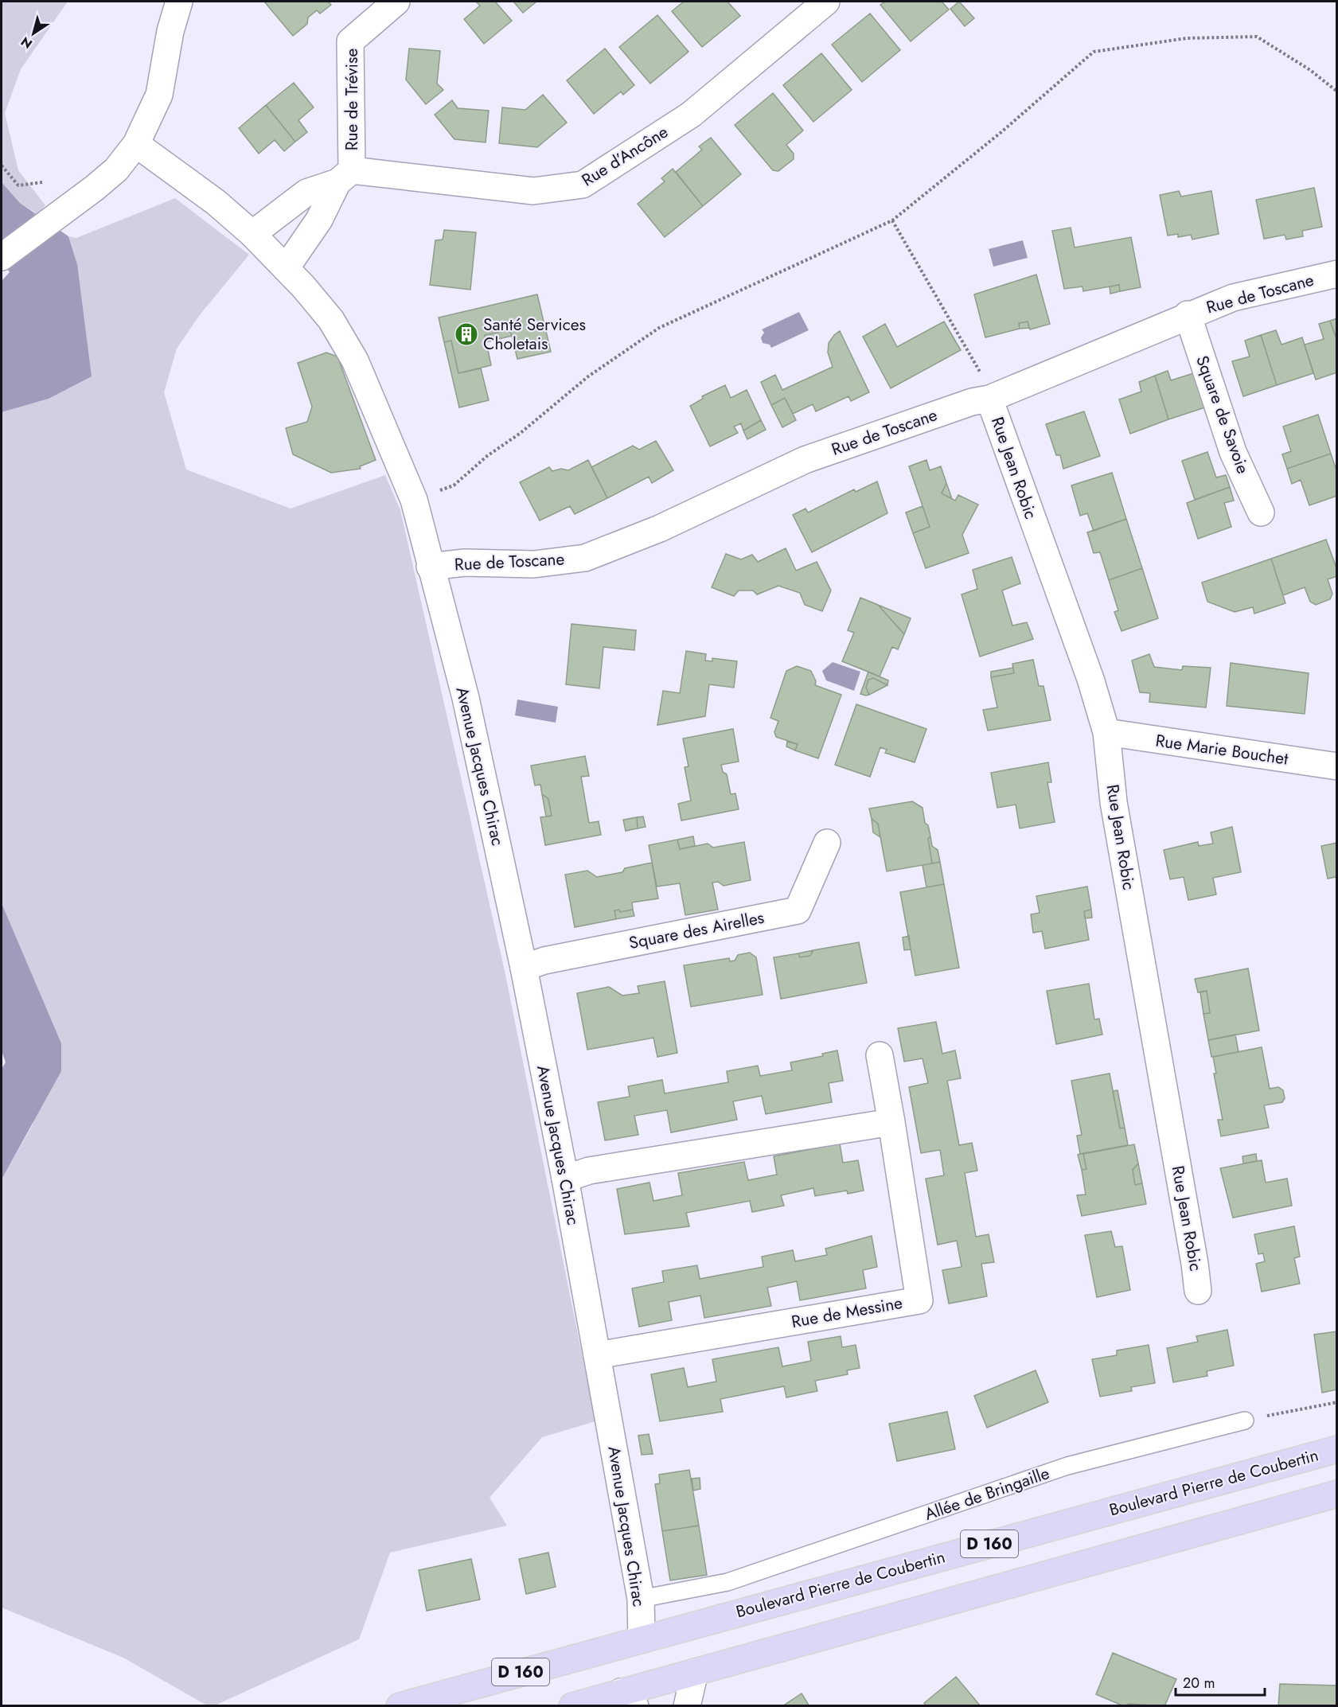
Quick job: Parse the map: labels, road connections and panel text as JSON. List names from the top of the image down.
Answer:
{
  "streets": {
    "main road": ["Boulevard Pierre de Coubertin", "D 160"],
    "street": [
      "Rue de Trévise",
      "Rue d’Ancône",
      "Rue de Toscane",
      "Square de Savoie",
      "Rue Jean Robic",
      "Rue Marie Bouchet",
      "Avenue Jacques Chirac",
      "Square des Airelles",
      "Rue de Messine"
    ],
    "lane": ["Allée de Bringaille"]
  },
  "crossings": [
    ["Rue de Trévise", "Rue d’Ancône"],
    ["Rue de Trévise", "Avenue Jacques Chirac"],
    ["Rue de Toscane", "Square de Savoie"],
    ["Rue de Toscane", "Rue Jean Robic"],
    ["Rue de Toscane", "Avenue Jacques Chirac"],
    ["Rue Jean Robic", "Rue Marie Bouchet"],
    ["Avenue Jacques Chirac", "Square des Airelles"],
    ["Avenue Jacques Chirac", "Rue de Messine"],
    ["Avenue Jacques Chirac", "Boulevard Pierre de Coubertin"],
    ["Avenue Jacques Chirac", "Allée de Bringaille"]
  ],
  "places": {
    "building": ["Santé Services Choletais"]
  },
  "scale_bar": "20 m",
  "north": "bottom left"
}
